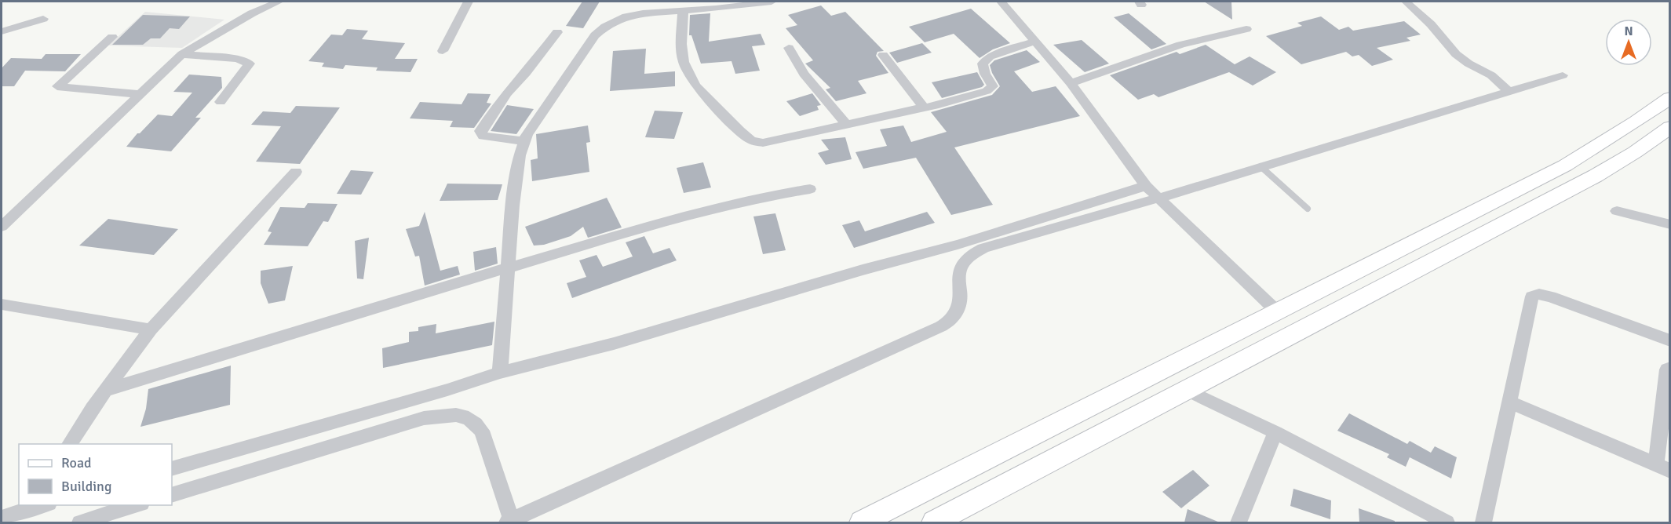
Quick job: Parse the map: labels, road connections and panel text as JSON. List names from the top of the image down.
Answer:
{
  "legend": ["Road", "Building"],
  "north": "top"
}
